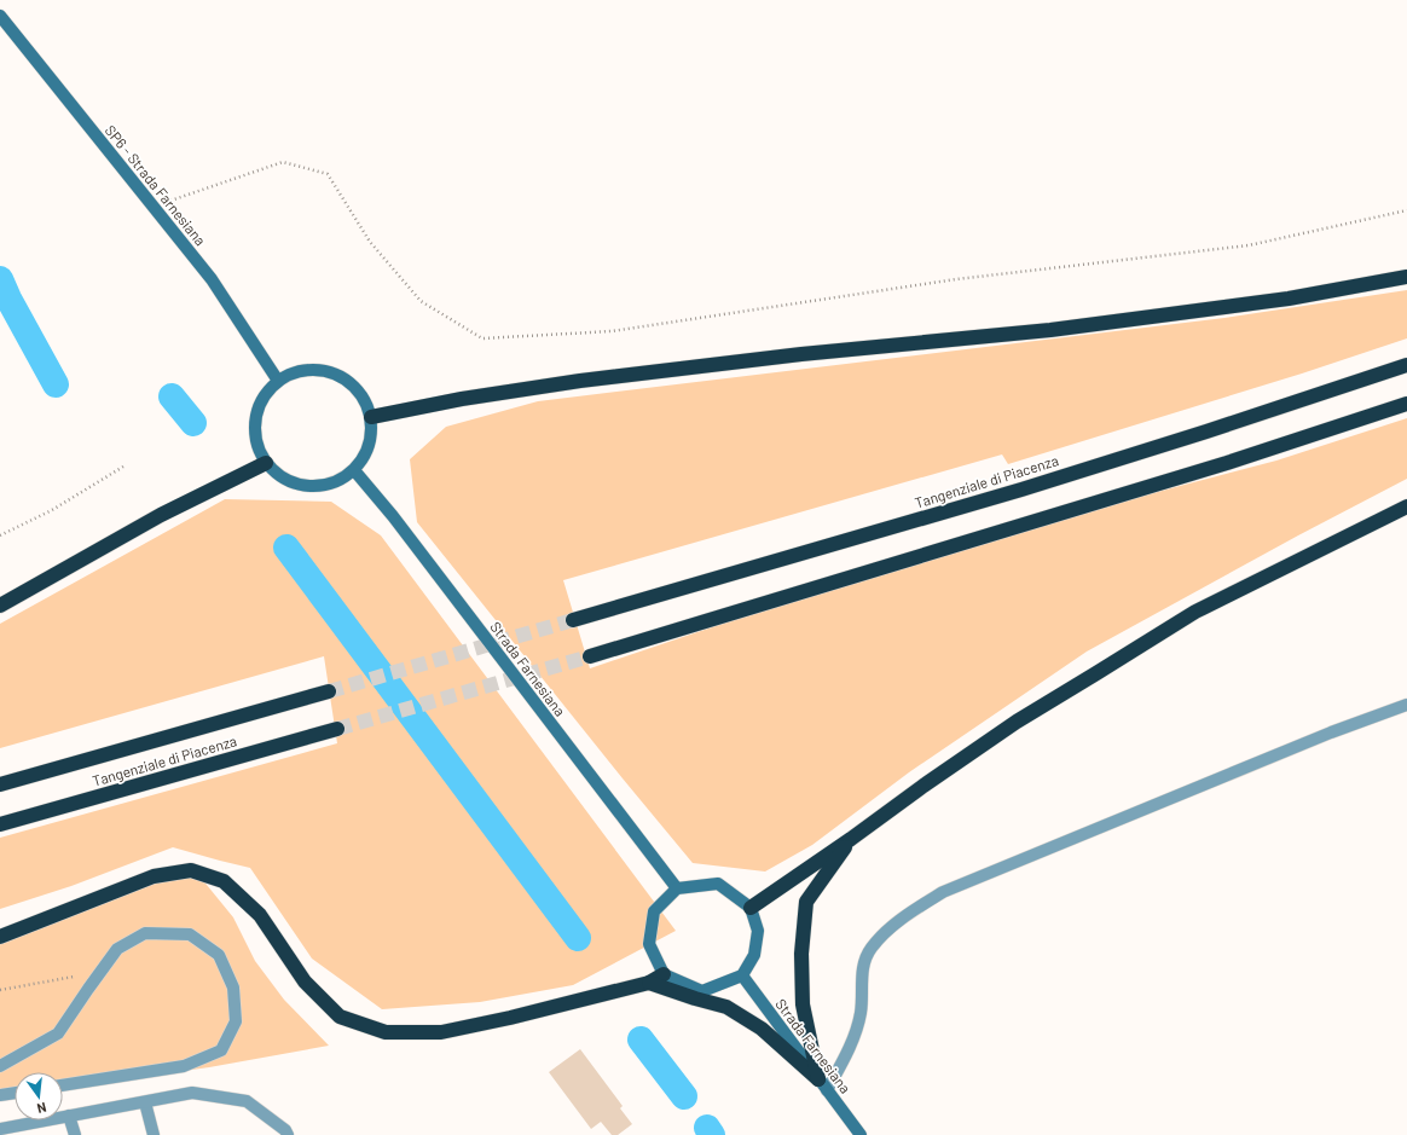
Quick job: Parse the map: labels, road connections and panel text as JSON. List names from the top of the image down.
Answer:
{
  "streets": {
    "highway": ["Tangenziale di Piacenza"],
    "main road": ["SP6 - Strada Farnesiana", "Strada Farnesiana"]
  },
  "crossings": [
    ["SP6 - Strada Farnesiana", "Strada Farnesiana"]
  ],
  "north": "bottom"
}
